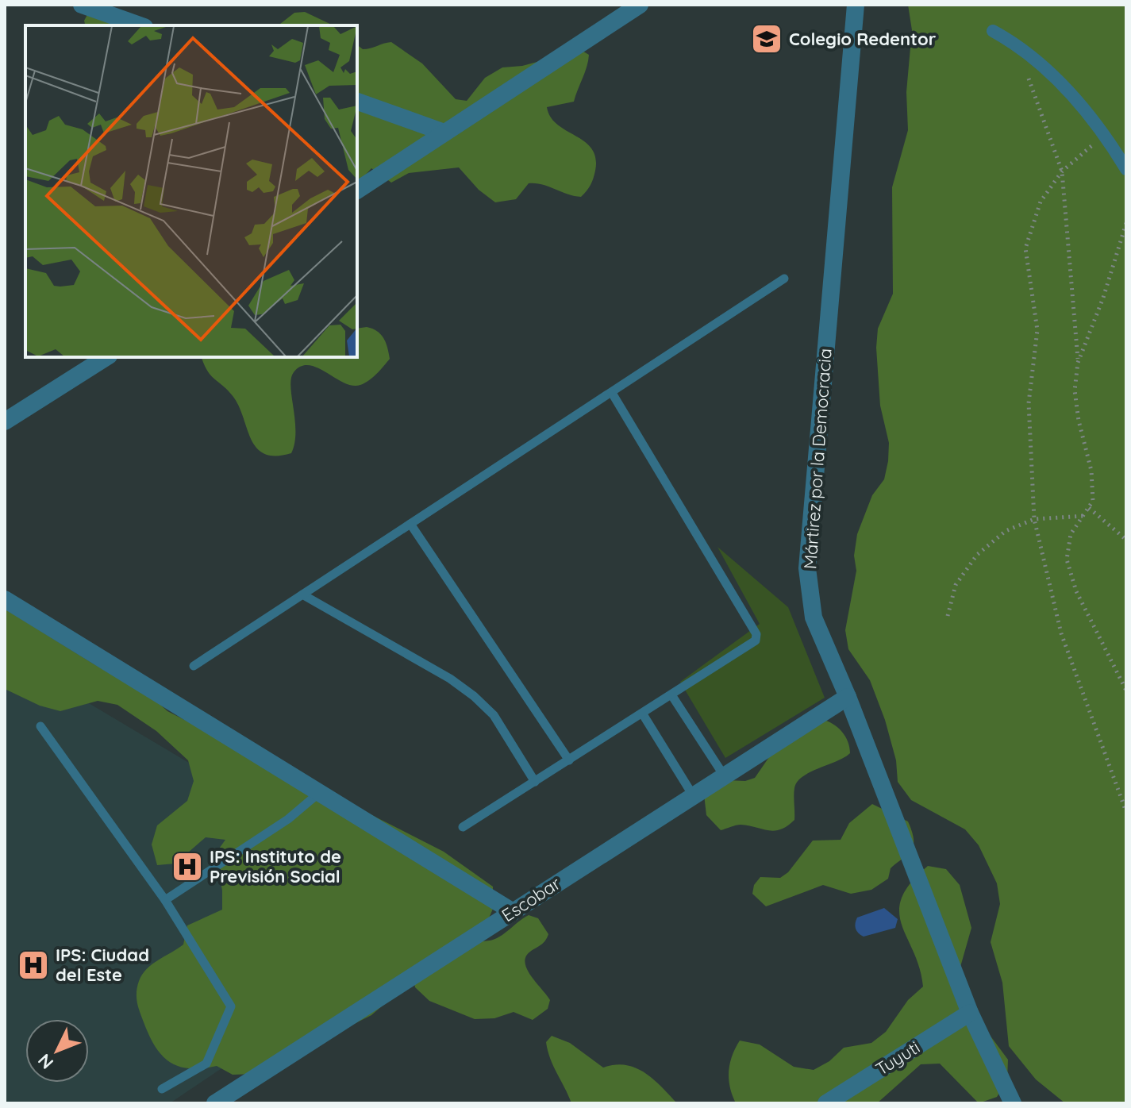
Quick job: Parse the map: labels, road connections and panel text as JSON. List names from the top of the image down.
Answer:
{
  "streets": {
    "street": ["Mártirez por la Democracia", "Escobar", "Tuyuti"]
  },
  "crossings": [
    ["Mártirez por la Democracia", "Escobar"],
    ["Mártirez por la Democracia", "Tuyuti"]
  ],
  "places": {
    "school or university": ["Colegio Redentor"],
    "hospital": ["IPS: Instituto de Previsión Social", "IPS: Ciudad del Este"]
  },
  "north": "bottom left"
}
